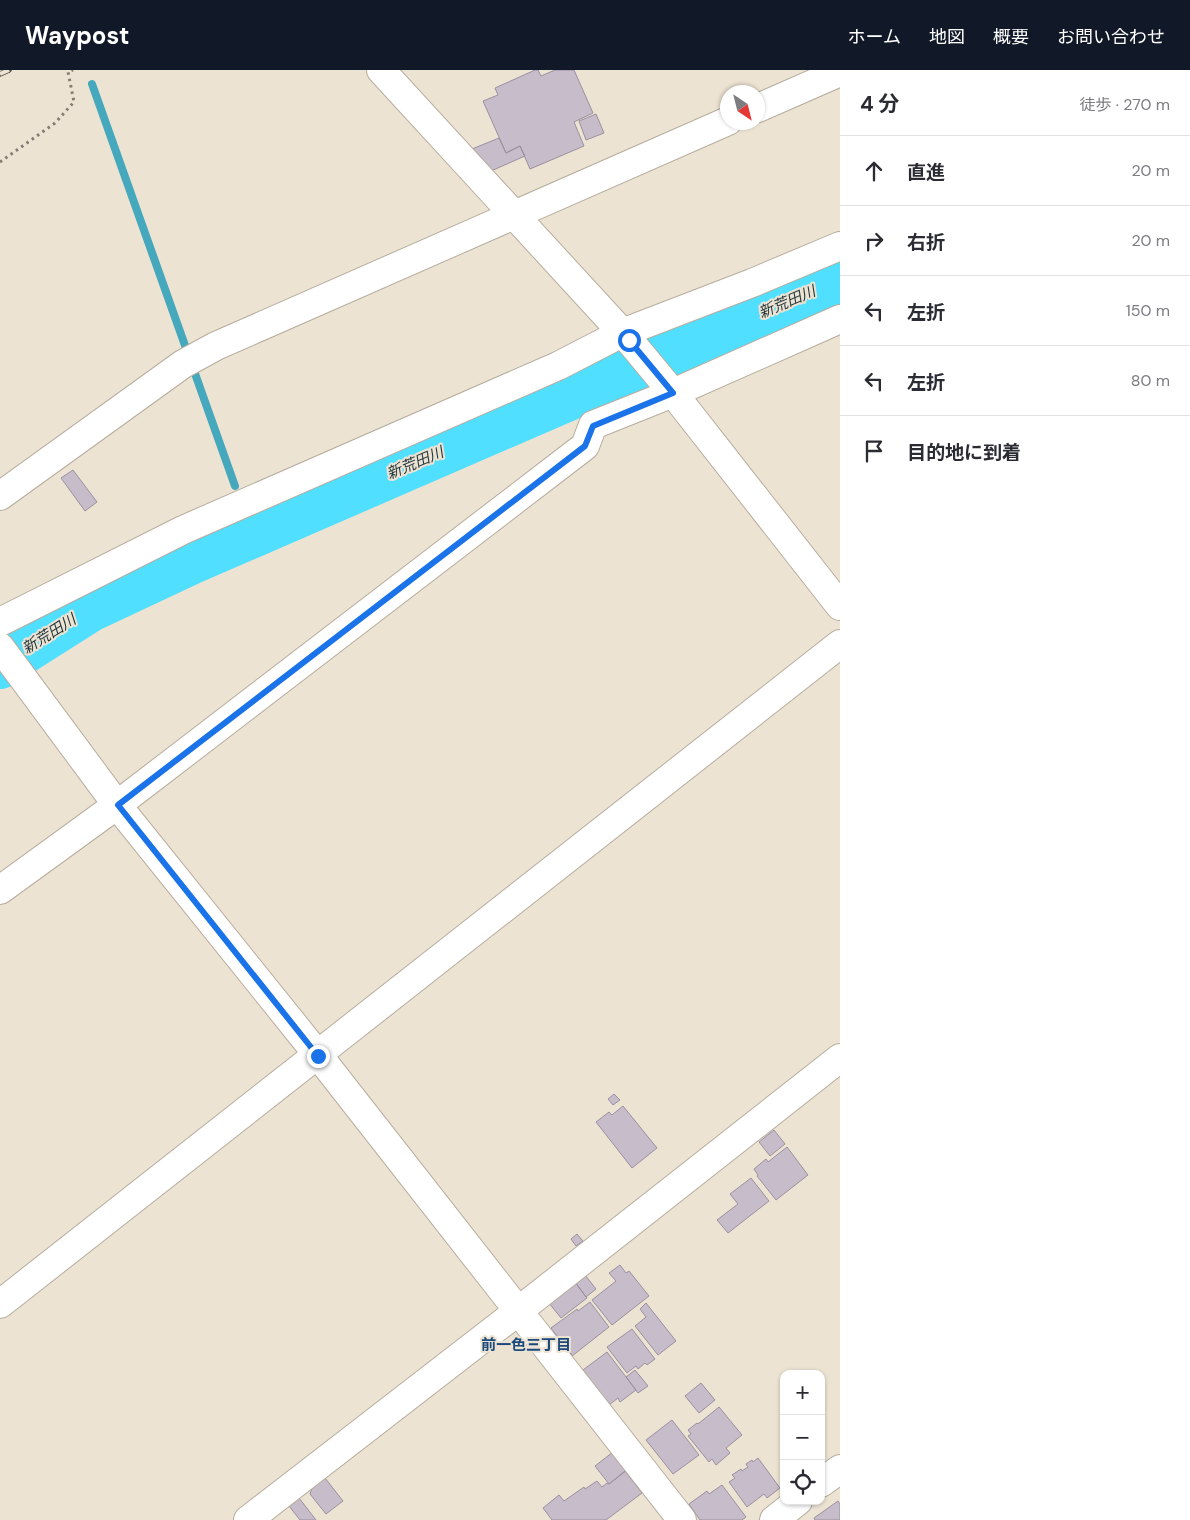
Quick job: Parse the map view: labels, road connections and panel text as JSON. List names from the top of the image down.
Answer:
{
  "districts": ["前一色三丁目"],
  "water": ["新荒田川"],
  "north": "bottom right",
  "page": {
    "header": "Waypost",
    "nav": [
      "ホーム",
      "地図",
      "概要",
      "お問い合わせ"
    ],
    "heading": ["4 分", "徒歩 · 270 m"],
    "list": [
      ["直進", "20 m"],
      ["右折", "20 m"],
      ["左折", "150 m"],
      ["左折", "80 m"],
      "目的地に到着"
    ],
    "map_buttons": ["+", "−"]
  }
}
